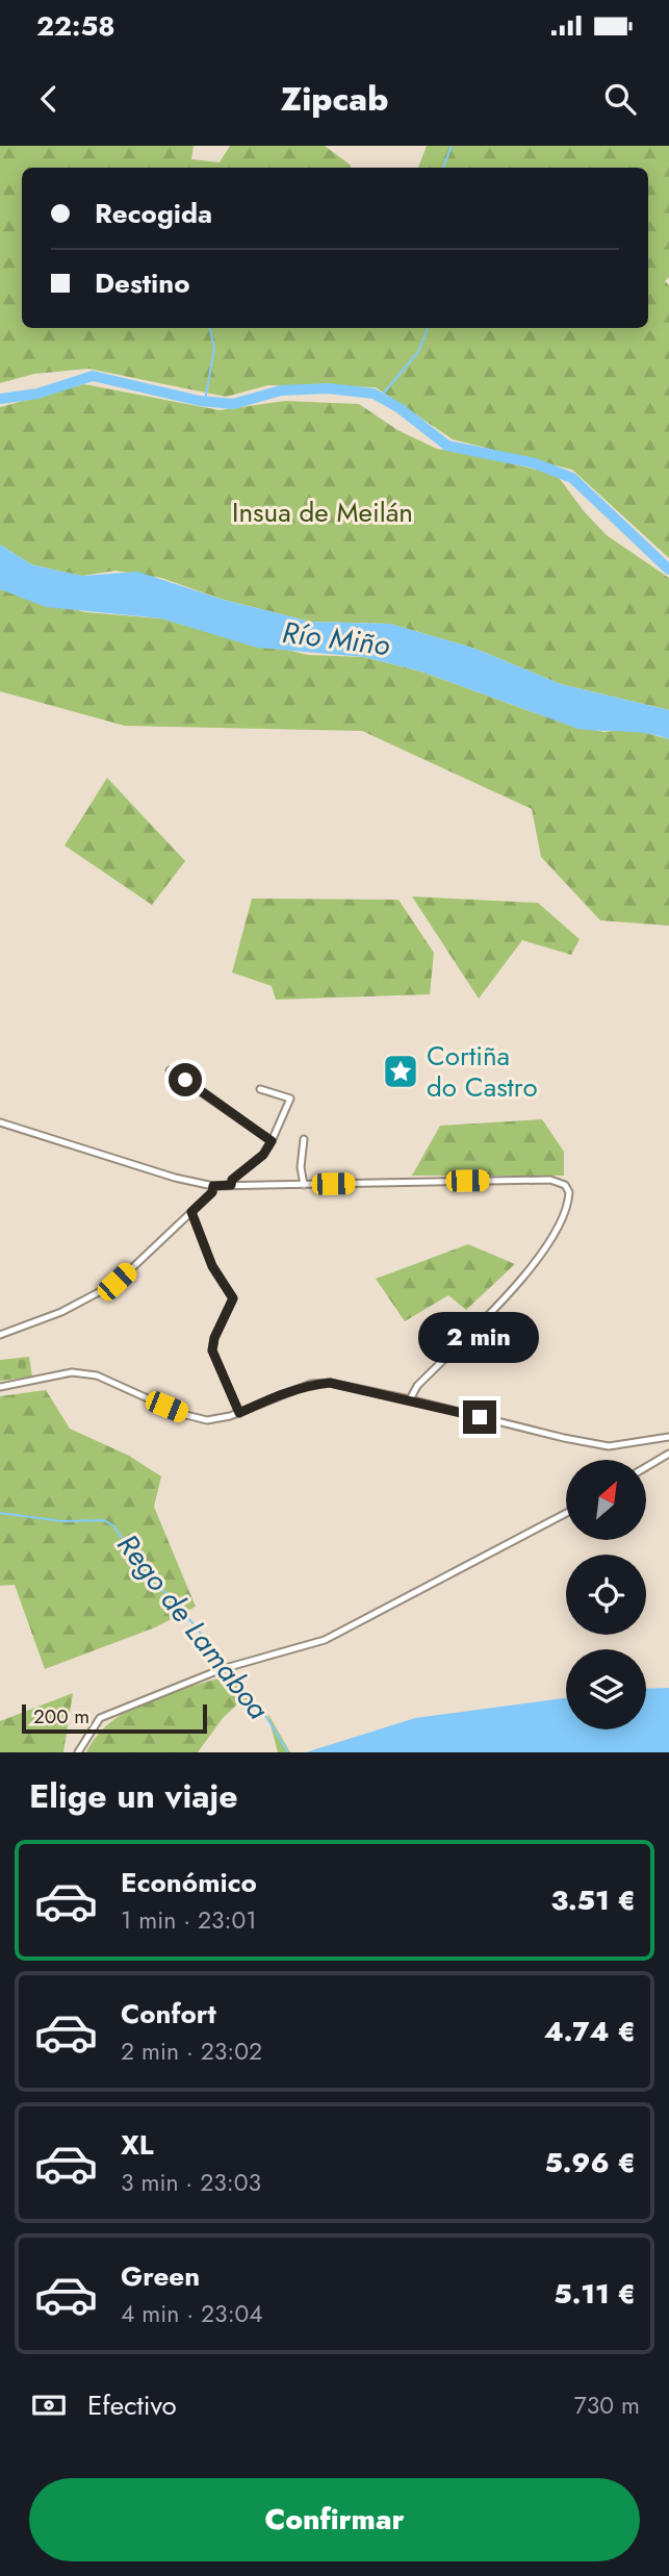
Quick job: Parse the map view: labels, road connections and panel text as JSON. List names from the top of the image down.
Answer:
{
  "water": ["Río Miño", "Rego de Lamaboa"],
  "parks": ["Insua de Meilán"],
  "places": {
    "place": ["Cortiña do Castro"]
  },
  "scale_bar": "200 m",
  "north": "top right",
  "page": {
    "status": "22:58",
    "header": "Zipcab",
    "banner": ["Recogida", "Destino"],
    "bubble": "2 min",
    "scale": "200 m",
    "heading": "Elige un viaje",
    "list": [
      {
        "name": "Económico",
        "note": "1 min · 23:01",
        "value": "3.51 €"
      },
      {
        "name": "Confort",
        "note": "2 min · 23:02",
        "value": "4.74 €"
      },
      {
        "name": "XL",
        "note": "3 min · 23:03",
        "value": "5.96 €"
      },
      {
        "name": "Green",
        "note": "4 min · 23:04",
        "value": "5.11 €"
      }
    ],
    "pay": ["Efectivo", "730 m"],
    "buttons": "Confirmar"
  }
}
